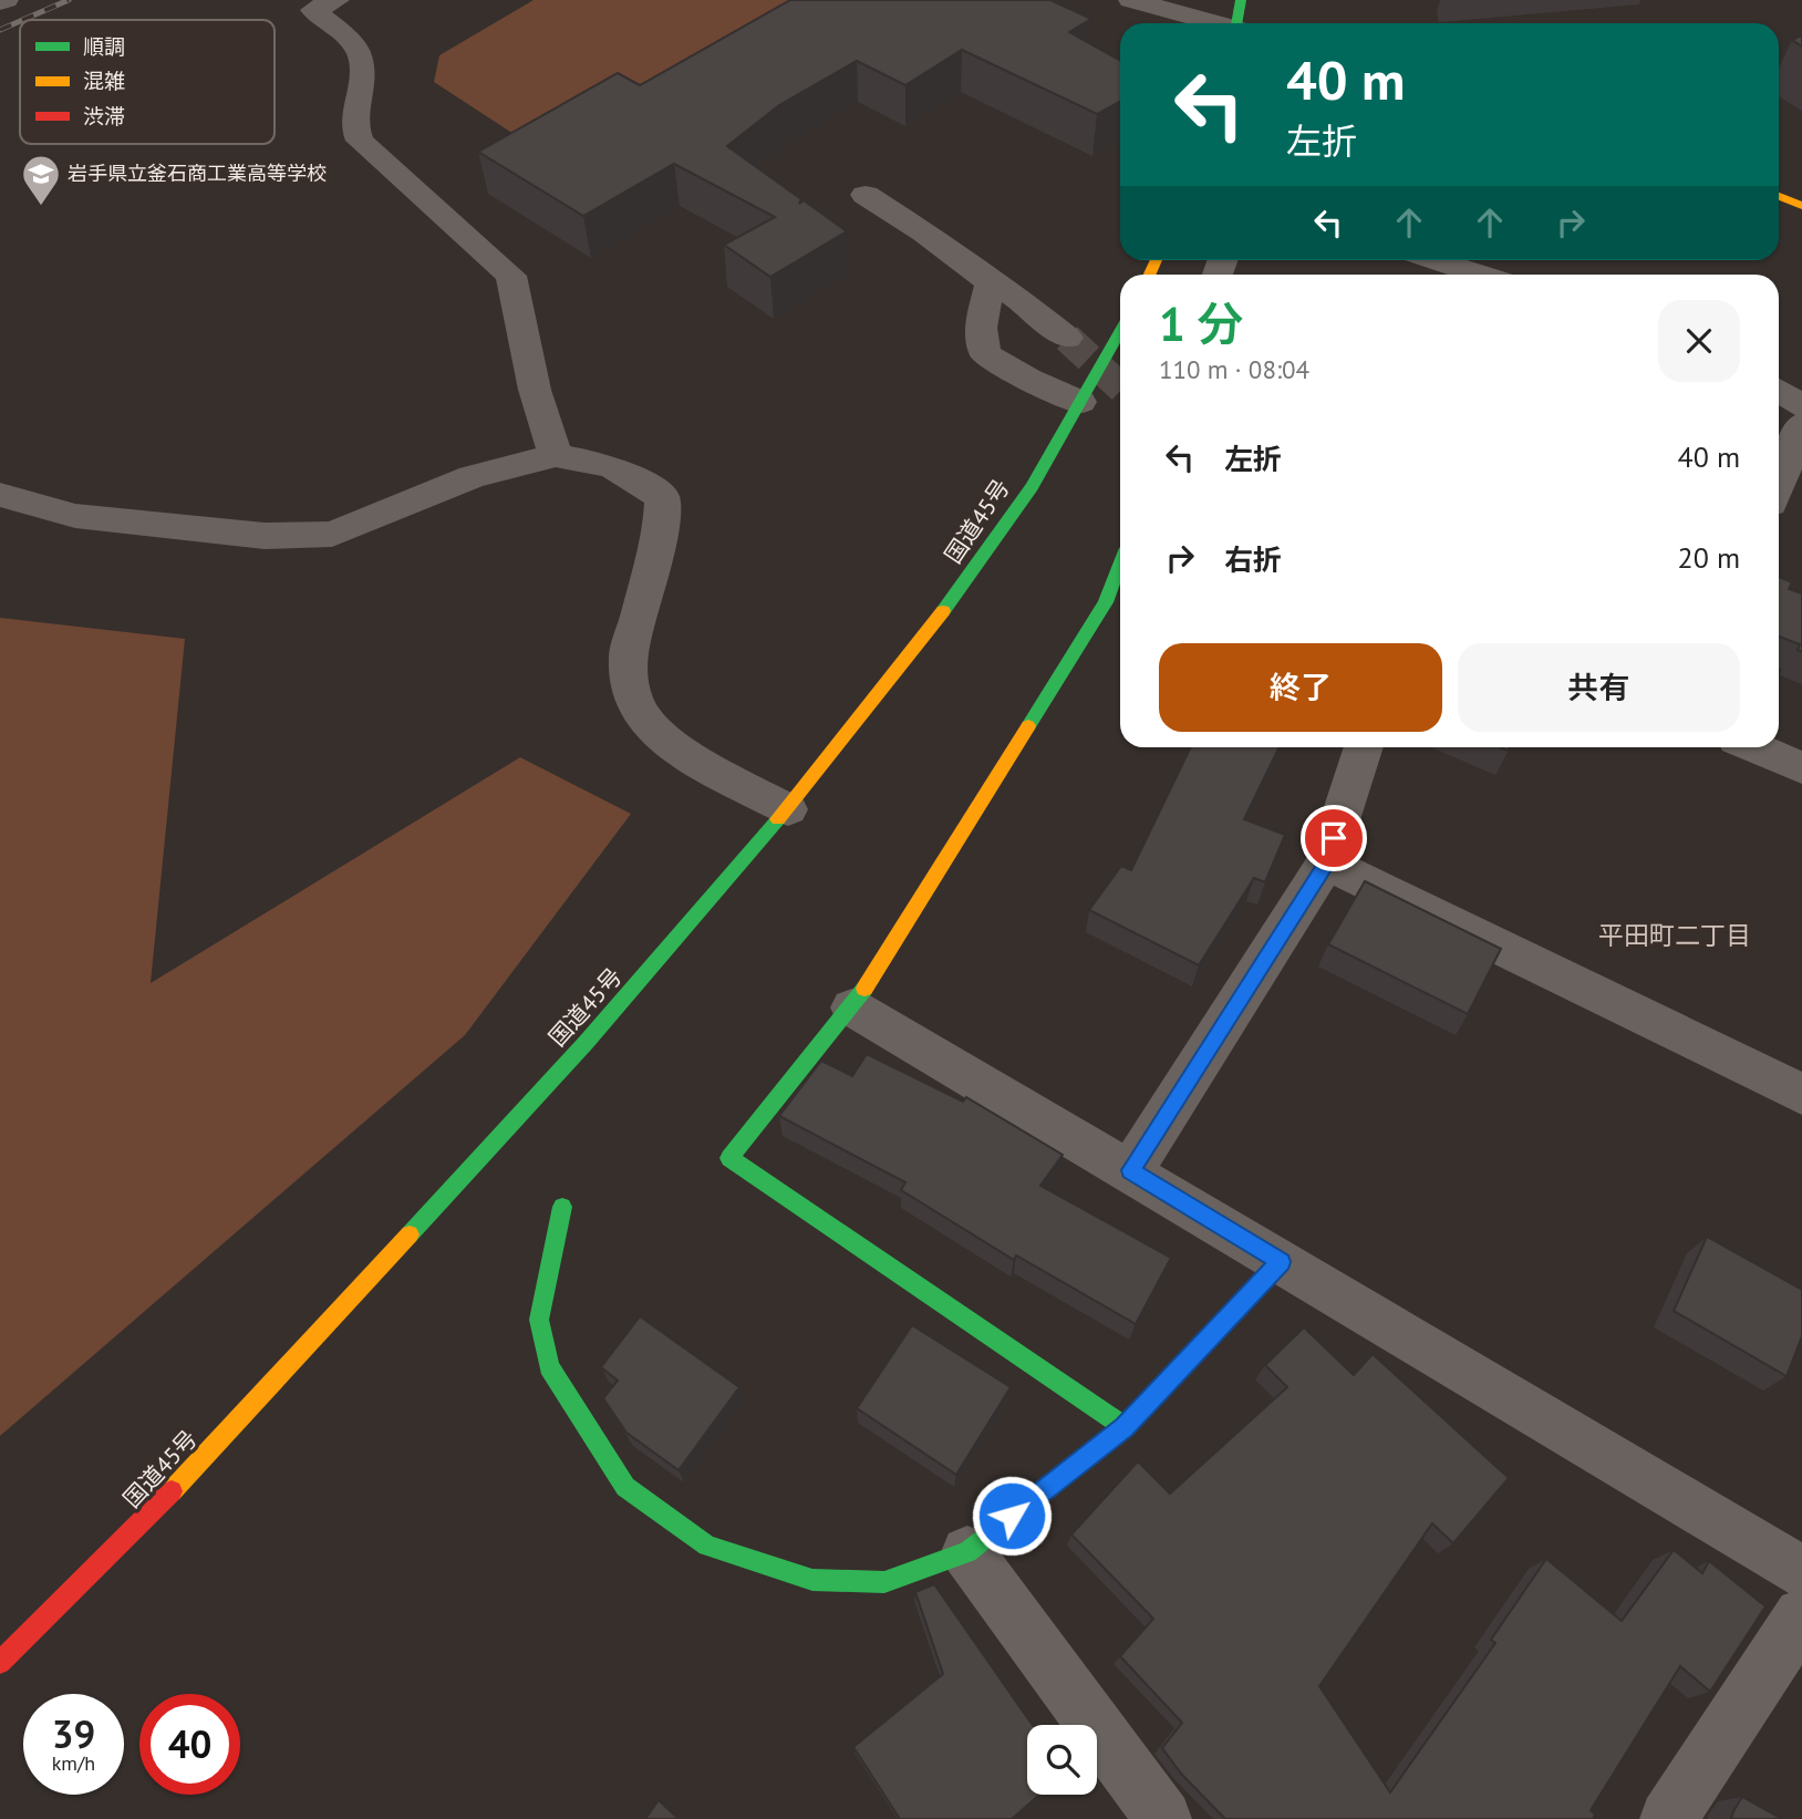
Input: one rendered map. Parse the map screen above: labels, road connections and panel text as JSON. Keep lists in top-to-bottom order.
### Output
{
  "streets": {
    "main road": ["国道45号"]
  },
  "districts": ["平田町二丁目"],
  "places": {
    "school or university": ["岩手県立釜石商工業高等学校"]
  },
  "legend": ["順調", "混雑", "渋滞"],
  "page": {
    "turn": ["40 m", "左折"],
    "heading": ["1 分", "110 m · 08:04"],
    "list": [
      {
        "name": "左折",
        "value": "40 m"
      },
      {
        "name": "右折",
        "value": "20 m"
      }
    ],
    "buttons": ["終了", "共有"],
    "speed": "39 km/h",
    "limit": "40"
  }
}
